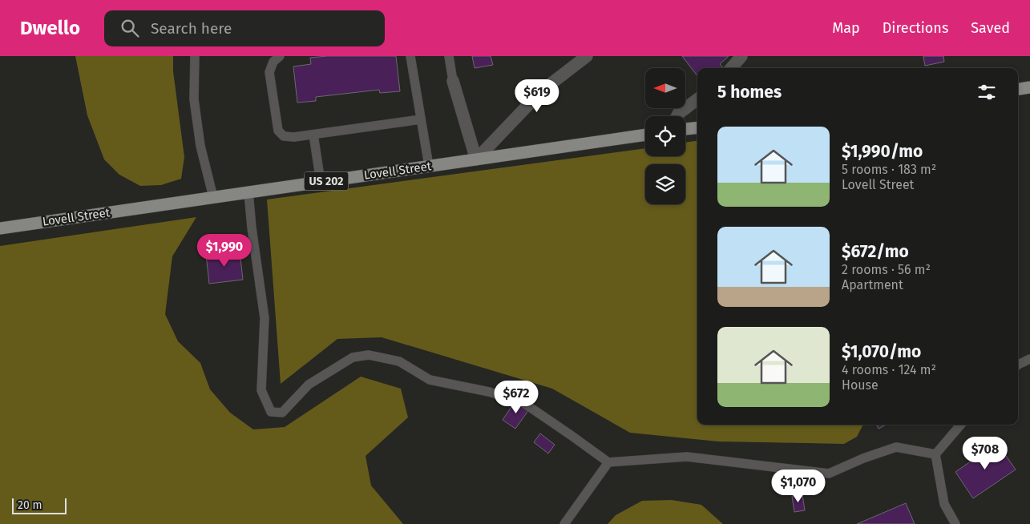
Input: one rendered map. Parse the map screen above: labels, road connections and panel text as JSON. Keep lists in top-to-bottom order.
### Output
{
  "streets": {
    "main road": ["Lovell Street", "US 202"]
  },
  "scale_bar": "20 m",
  "north": "left",
  "page": {
    "header": "Dwello",
    "search": "Search here",
    "nav": ["Map", "Directions", "Saved"],
    "heading": "5 homes",
    "price": [
      "$619",
      "$1,990",
      "$672",
      "$708",
      "$1,070"
    ],
    "list": [
      {
        "name": "$1,990/mo",
        "note": "5 rooms · 183 m² · Lovell Street"
      },
      {
        "name": "$672/mo",
        "note": "2 rooms · 56 m² · Apartment"
      },
      {
        "name": "$1,070/mo",
        "note": "4 rooms · 124 m² · House"
      }
    ],
    "scale": "20 m"
  }
}
